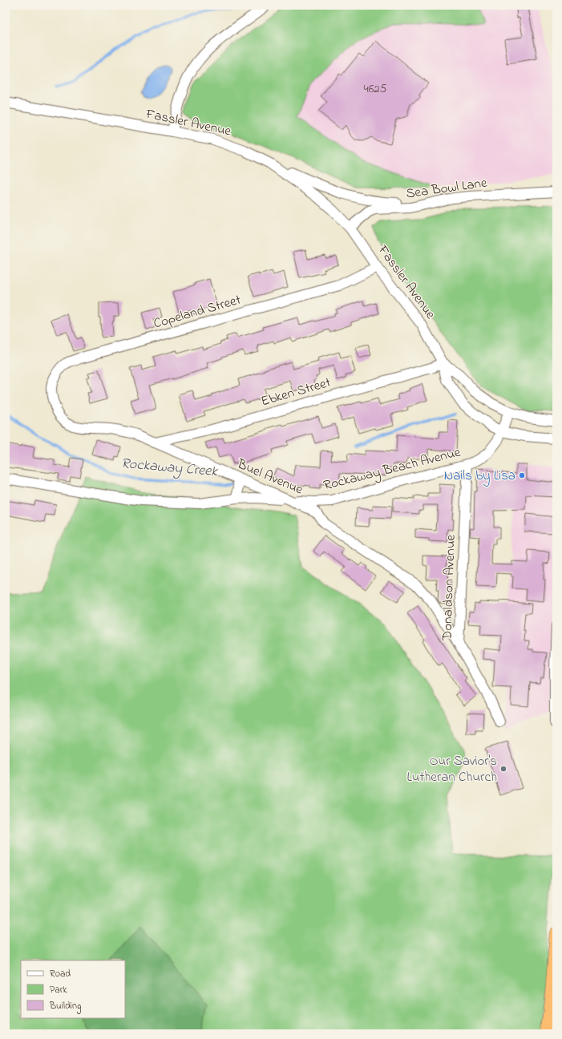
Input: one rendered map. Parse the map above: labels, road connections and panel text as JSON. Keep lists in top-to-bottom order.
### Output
{
  "streets": {
    "street": [
      "Fassler Avenue",
      "Sea Bowl Lane",
      "Copeland Street",
      "Ebken Street",
      "Rockaway Beach Avenue",
      "Buel Avenue",
      "Donaldson Avenue"
    ]
  },
  "crossings": [
    ["Fassler Avenue", "Sea Bowl Lane"],
    ["Fassler Avenue", "Copeland Street"],
    ["Fassler Avenue", "Ebken Street"],
    ["Fassler Avenue", "Rockaway Beach Avenue"],
    ["Copeland Street", "Buel Avenue"],
    ["Ebken Street", "Buel Avenue"],
    ["Rockaway Beach Avenue", "Buel Avenue"],
    ["Rockaway Beach Avenue", "Donaldson Avenue"],
    ["Buel Avenue", "Donaldson Avenue"]
  ],
  "water": ["Rockaway Creek"],
  "places": ["Nails by Lisa", "Our Savior's Lutheran Church"],
  "house_numbers": ["4625"],
  "legend": ["Road", "Park", "Building"]
}
